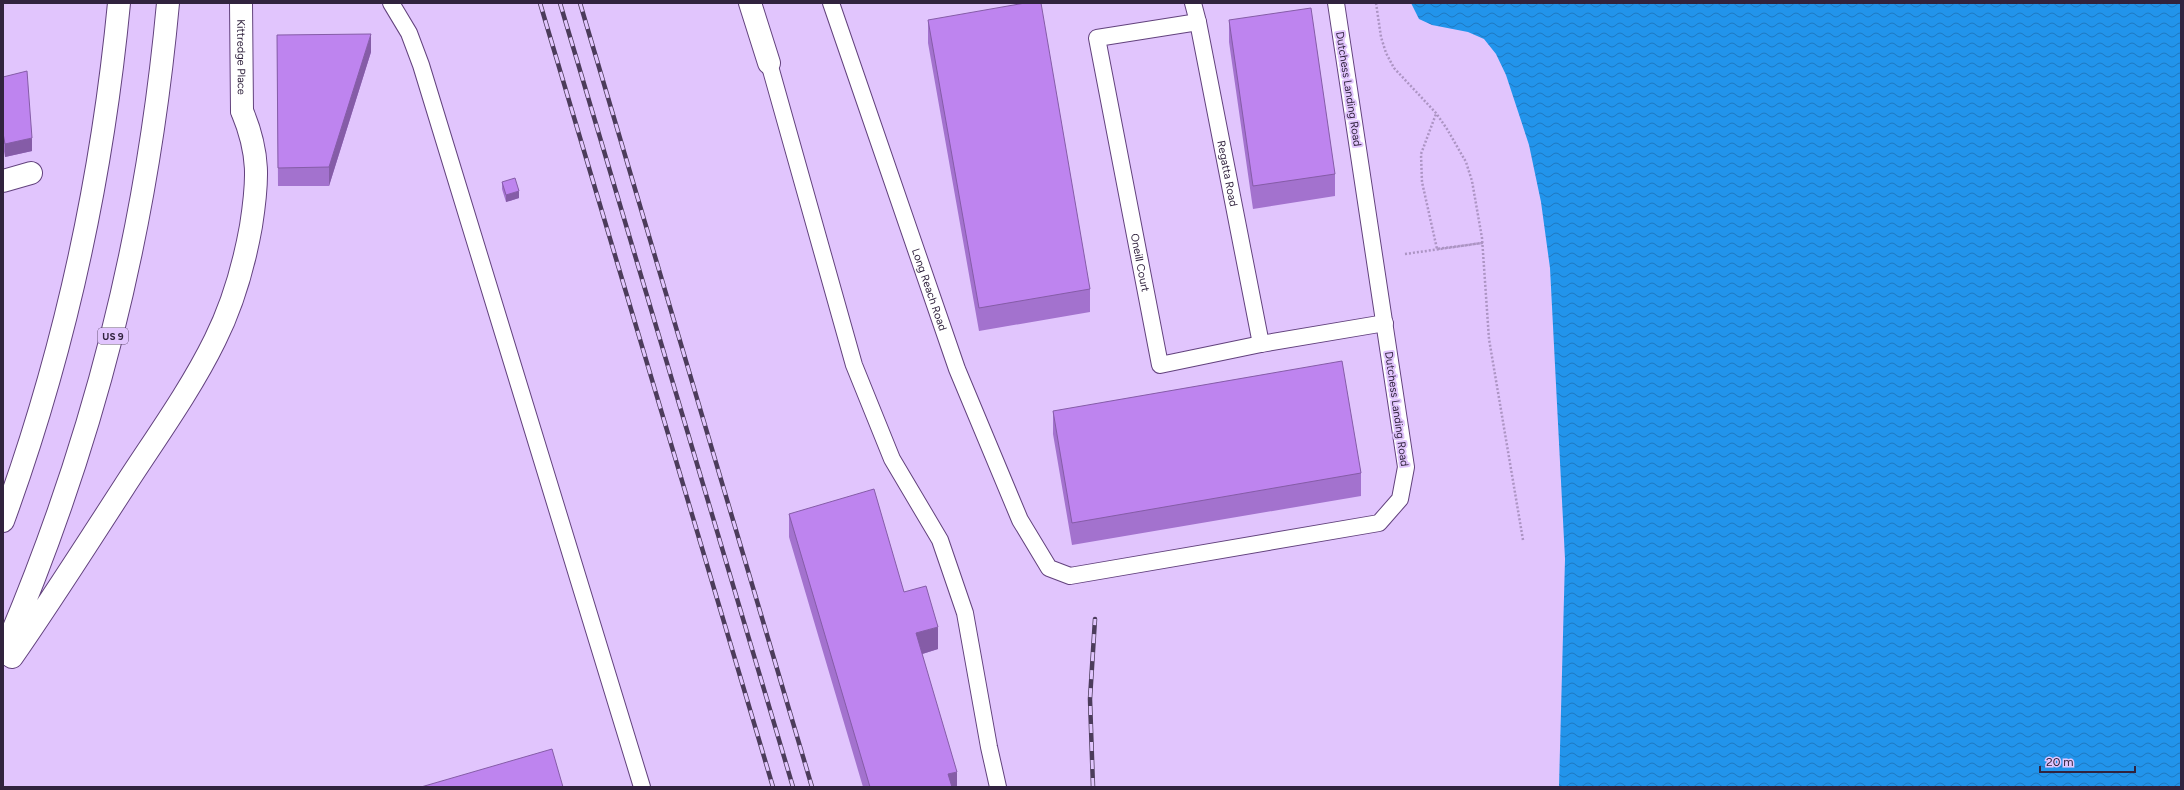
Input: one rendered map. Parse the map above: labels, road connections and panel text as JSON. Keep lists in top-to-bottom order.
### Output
{
  "streets": {
    "main road": ["Kittredge Place", "US 9"],
    "lane": [
      "Dutchess Landing Road",
      "Regatta Road",
      "Oneill Court",
      "Long Reach Road"
    ]
  },
  "crossings": [
    ["Dutchess Landing Road", "Oneill Court"],
    ["Dutchess Landing Road", "Long Reach Road"],
    ["Regatta Road", "Oneill Court"]
  ],
  "scale_bar": "20 m"
}
